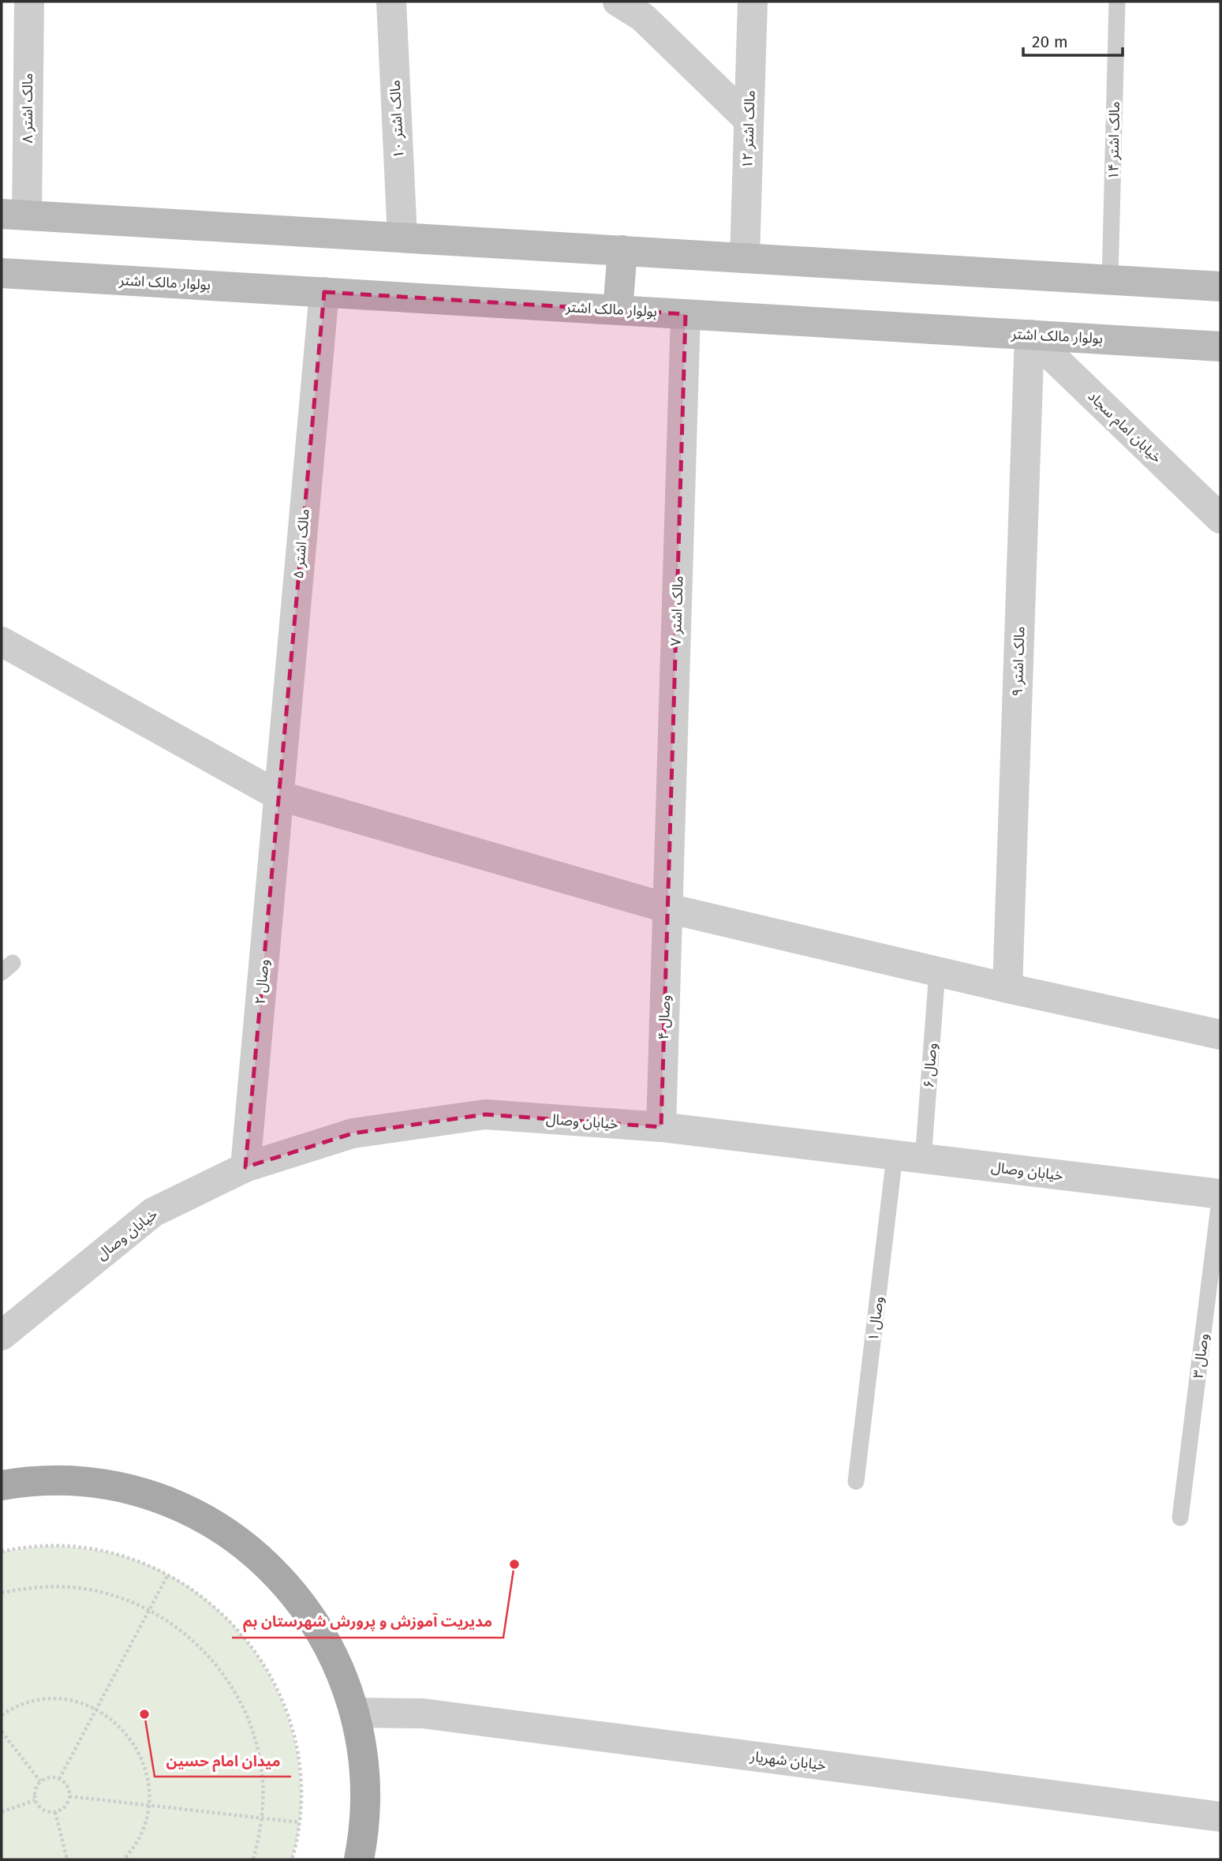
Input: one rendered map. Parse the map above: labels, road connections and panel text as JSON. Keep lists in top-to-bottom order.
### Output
{
  "streets": {
    "main road": ["بولوار مالک اشتر"],
    "street": [
      "مالک اشتر ۸",
      "مالک اشتر ۱۰",
      "مالک اشتر ۱۲",
      "خیابان امام سجاد",
      "مالک اشتر ۵",
      "مالک اشتر ۷",
      "مالک اشتر ۹",
      "وصال ۲",
      "وصال ۴",
      "خیابان وصال",
      "خیابان شهریار"
    ],
    "lane": [
      "مالک اشتر ۱۴",
      "وصال ۶",
      "وصال ۱",
      "وصال ۳"
    ]
  },
  "crossings": [
    ["بولوار مالک اشتر", "خیابان امام سجاد"],
    ["بولوار مالک اشتر", "مالک اشتر ۵"],
    ["بولوار مالک اشتر", "مالک اشتر ۷"],
    ["بولوار مالک اشتر", "مالک اشتر ۹"],
    ["خیابان امام سجاد", "مالک اشتر ۹"],
    ["مالک اشتر ۵", "وصال ۲"],
    ["مالک اشتر ۷", "وصال ۴"],
    ["وصال ۲", "خیابان وصال"],
    ["وصال ۴", "خیابان وصال"],
    ["وصال ۶", "خیابان وصال"],
    ["وصال ۶", "وصال ۱"],
    ["خیابان وصال", "وصال ۱"],
    ["خیابان وصال", "وصال ۳"]
  ],
  "places": ["مدیریت آموزش و پرورش شهرستان بم", "میدان امام حسین"],
  "scale_bar": "20 m"
}
